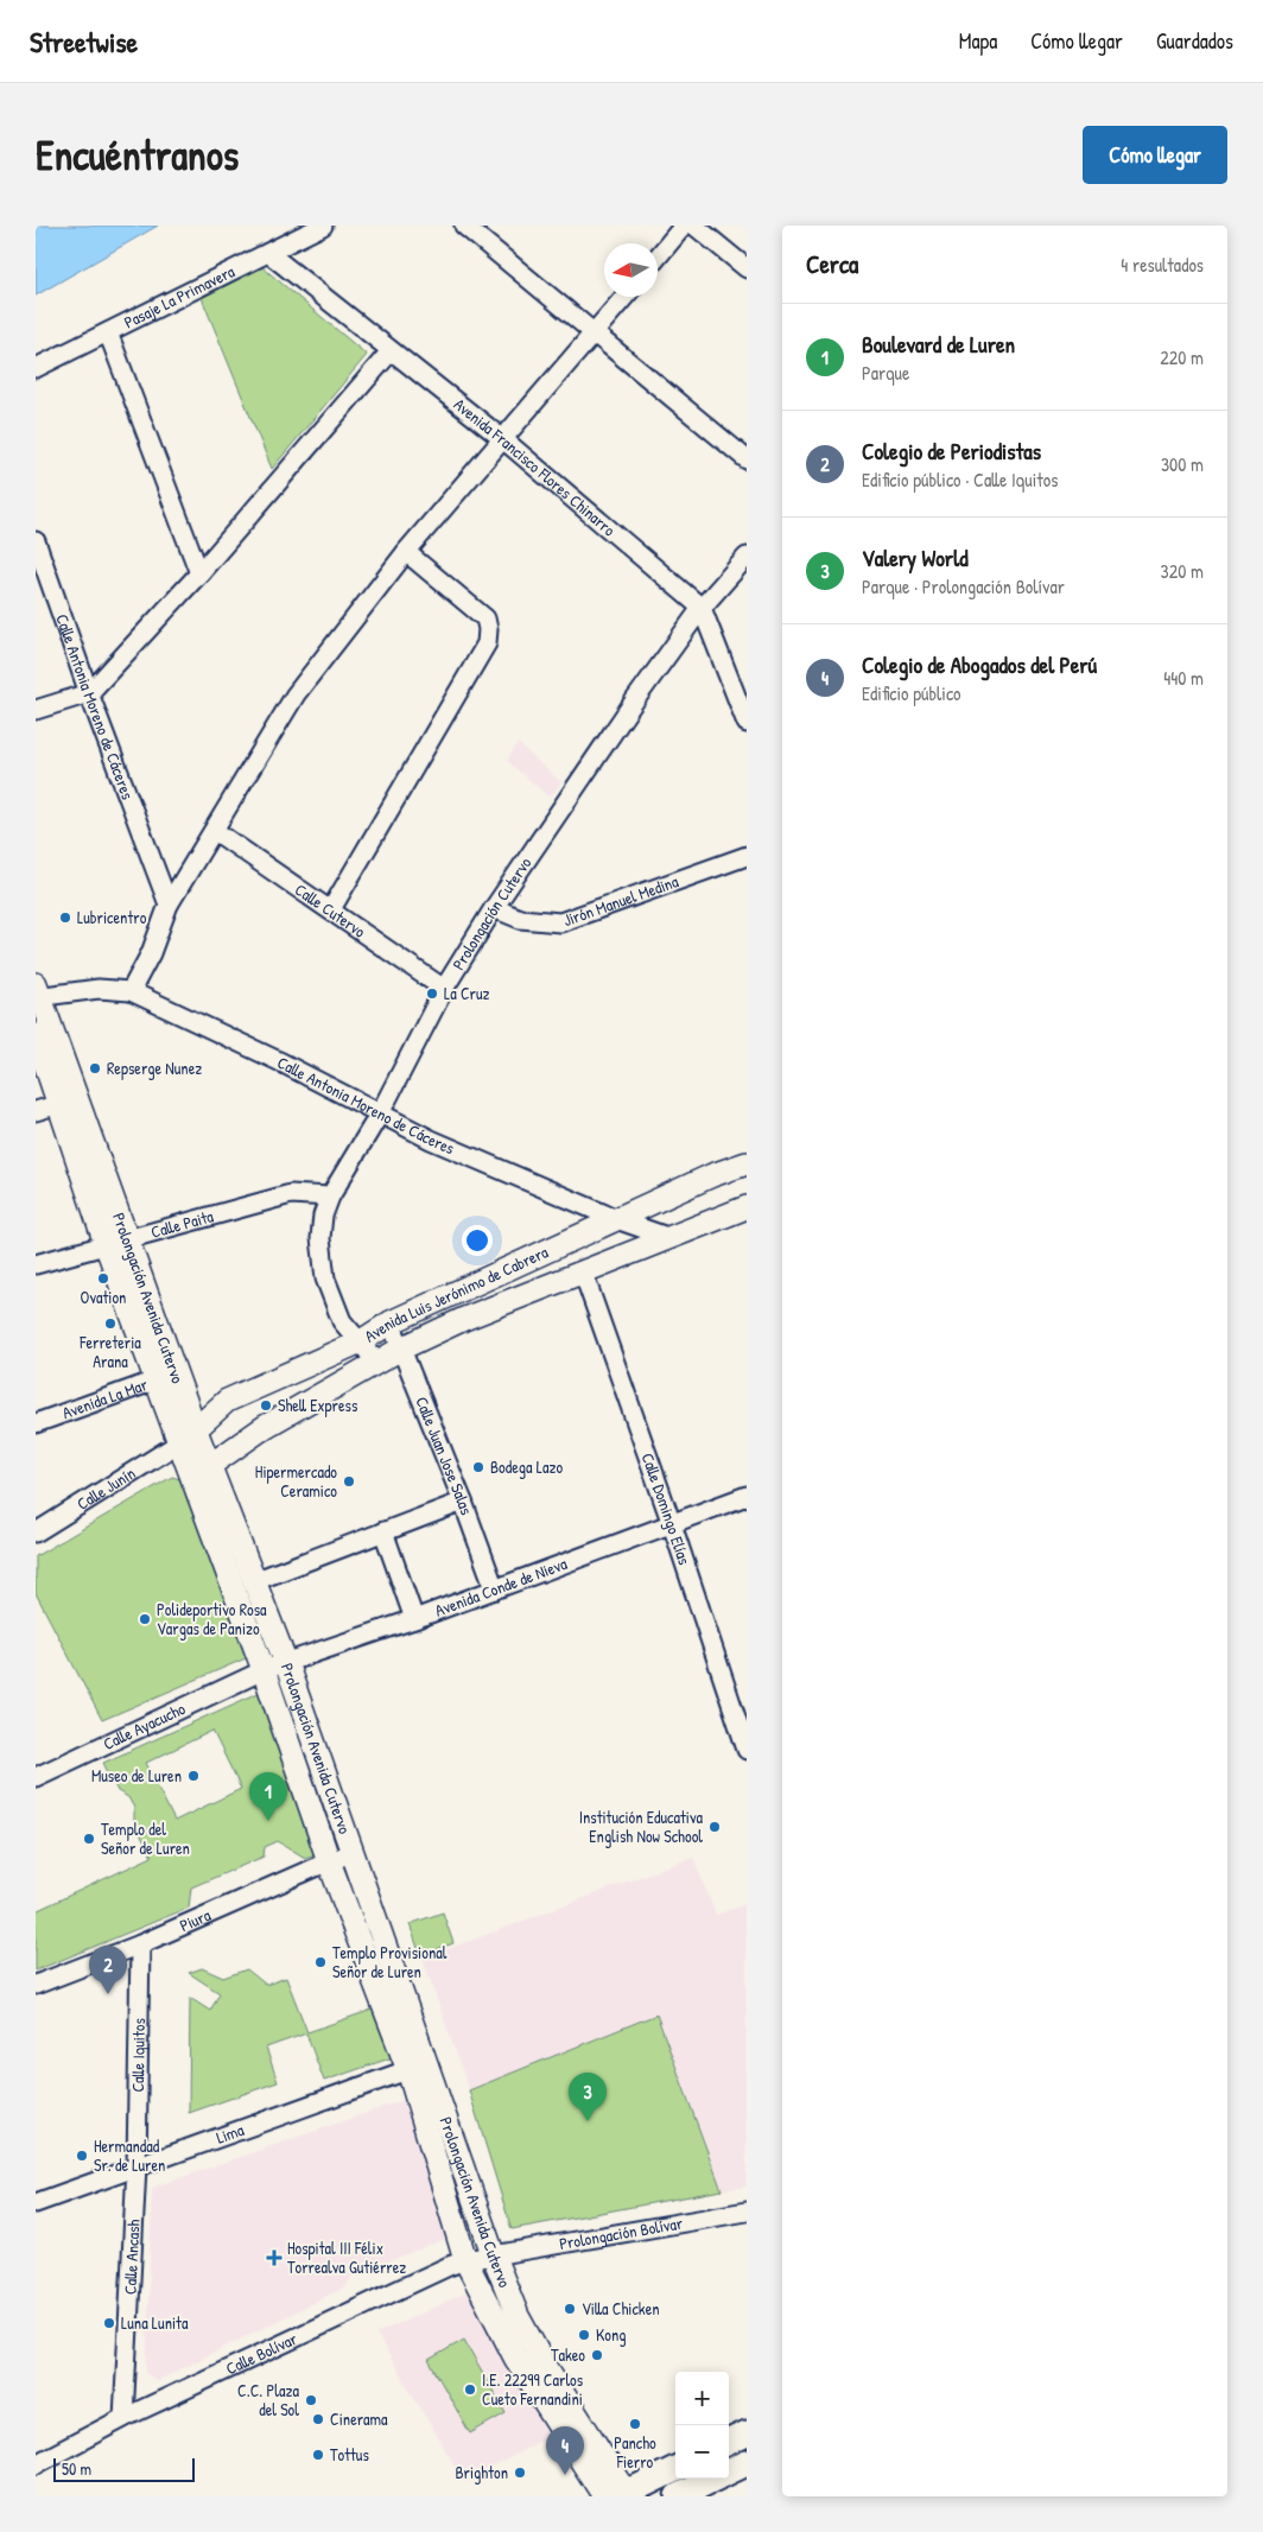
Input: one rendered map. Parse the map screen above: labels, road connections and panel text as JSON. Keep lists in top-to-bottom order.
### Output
{
  "streets": {
    "street": [
      "Pasaje La Primavera",
      "Avenida Francisco Flores Chinarro",
      "Calle Antonia Moreno de Cáceres",
      "Jirón Manuel Medina",
      "Calle Cutervo",
      "Prolongación Cutervo",
      "Calle Paita",
      "Avenida Luis Jerónimo de Cabrera",
      "Prolongación Avenida Cutervo",
      "Avenida La Mar",
      "Calle Juan Jose Salas",
      "Calle Junín",
      "Calle Domingo Elías",
      "Avenida Conde de Nieva",
      "Calle Ayacucho",
      "Piura",
      "Calle Iquitos",
      "Lima",
      "Prolongación Bolívar",
      "Calle Ancash",
      "Calle Bolívar"
    ]
  },
  "crossings": [
    ["Pasaje La Primavera", "Avenida Francisco Flores Chinarro"],
    ["Avenida Francisco Flores Chinarro", "Prolongación Cutervo"],
    ["Calle Antonia Moreno de Cáceres", "Prolongación Cutervo"],
    ["Calle Antonia Moreno de Cáceres", "Avenida Luis Jerónimo de Cabrera"],
    ["Calle Antonia Moreno de Cáceres", "Prolongación Avenida Cutervo"],
    ["Jirón Manuel Medina", "Prolongación Cutervo"],
    ["Calle Cutervo", "Prolongación Cutervo"],
    ["Prolongación Cutervo", "Calle Paita"],
    ["Prolongación Cutervo", "Avenida Luis Jerónimo de Cabrera"],
    ["Calle Paita", "Prolongación Avenida Cutervo"],
    ["Avenida Luis Jerónimo de Cabrera", "Prolongación Avenida Cutervo"],
    ["Avenida Luis Jerónimo de Cabrera", "Calle Juan Jose Salas"],
    ["Avenida Luis Jerónimo de Cabrera", "Calle Junín"],
    ["Avenida Luis Jerónimo de Cabrera", "Calle Domingo Elías"],
    ["Prolongación Avenida Cutervo", "Avenida La Mar"],
    ["Prolongación Avenida Cutervo", "Calle Junín"],
    ["Prolongación Avenida Cutervo", "Avenida Conde de Nieva"],
    ["Prolongación Avenida Cutervo", "Calle Ayacucho"],
    ["Prolongación Avenida Cutervo", "Piura"],
    ["Prolongación Avenida Cutervo", "Lima"],
    ["Prolongación Avenida Cutervo", "Prolongación Bolívar"],
    ["Prolongación Avenida Cutervo", "Calle Bolívar"],
    ["Calle Juan Jose Salas", "Avenida Conde de Nieva"],
    ["Calle Domingo Elías", "Avenida Conde de Nieva"],
    ["Avenida Conde de Nieva", "Calle Ayacucho"],
    ["Piura", "Calle Iquitos"],
    ["Calle Iquitos", "Lima"],
    ["Calle Iquitos", "Calle Ancash"],
    ["Lima", "Calle Ancash"],
    ["Prolongación Bolívar", "Calle Bolívar"],
    ["Calle Ancash", "Calle Bolívar"]
  ],
  "places": {
    "other": [
      "Lubricentro",
      "La Cruz",
      "Repserge Nunez",
      "Ovation",
      "Ferreteria Arana",
      "Shell Express",
      "Bodega Lazo",
      "Hipermercado Ceramico",
      "Polideportivo Rosa Vargas de Panizo",
      "Museo de Luren",
      "Institución Educativa English Now School",
      "Templo del Señor de Luren",
      "Templo Provisional Señor de Luren",
      "Hermandad Sr. de Luren",
      "Villa Chicken",
      "Luna Lunita",
      "Kong",
      "Takeo",
      "I.E. 22299 Carlos Cueto Fernandini",
      "C.C. Plaza del Sol",
      "Cinerama",
      "Pancho Fierro",
      "Tottus",
      "Brighton"
    ],
    "health": ["Hospital III Félix Torrealva Gutiérrez"]
  },
  "scale_bar": "50 m",
  "north": "left",
  "page": {
    "header": "Streetwise",
    "nav": ["Mapa", "Cómo llegar", "Guardados"],
    "buttons": "Cómo llegar",
    "title": "Encuéntranos",
    "heading": ["Cerca", "4 resultados"],
    "list": [
      {
        "mark": "1",
        "name": "Boulevard de Luren",
        "note": "Parque",
        "value": "220 m"
      },
      {
        "mark": "2",
        "name": "Colegio de Periodistas",
        "note": "Edificio público · Calle Iquitos",
        "value": "300 m"
      },
      {
        "mark": "3",
        "name": "Valery World",
        "note": "Parque · Prolongación Bolívar",
        "value": "320 m"
      },
      {
        "mark": "4",
        "name": "Colegio de Abogados del Perú",
        "note": "Edificio público",
        "value": "440 m"
      }
    ],
    "pins": [
      "1",
      "2",
      "3",
      "4"
    ],
    "map_buttons": ["+", "−"],
    "scale": "50 m"
  }
}
